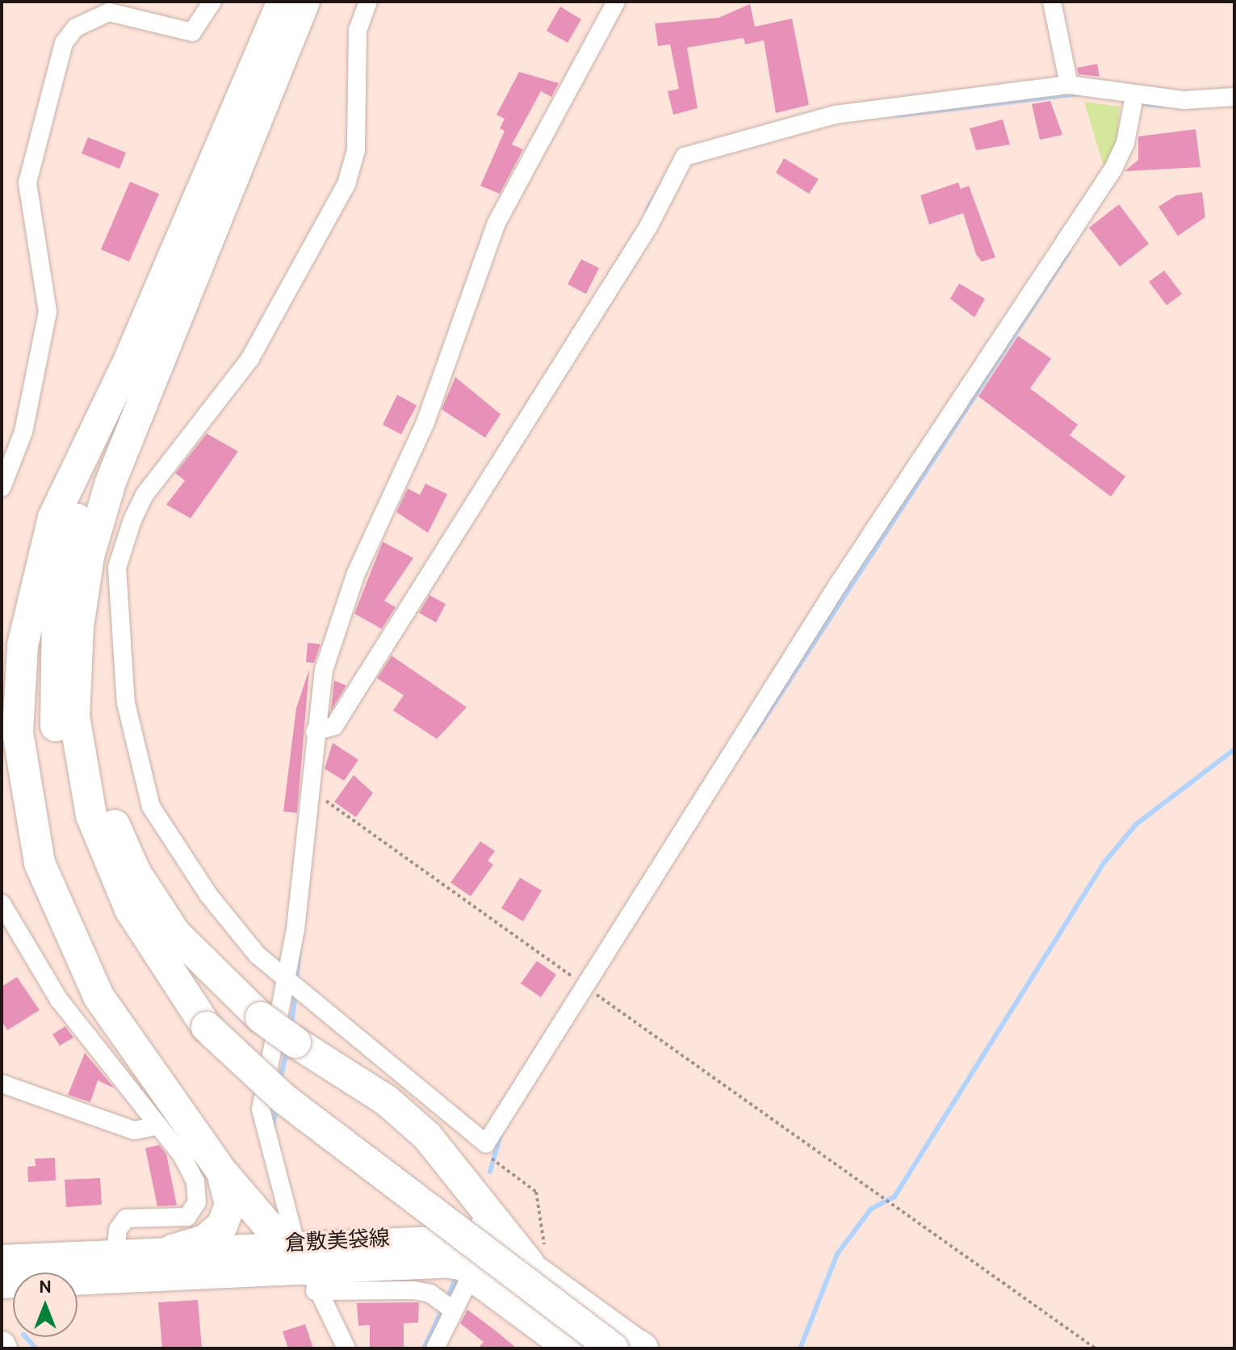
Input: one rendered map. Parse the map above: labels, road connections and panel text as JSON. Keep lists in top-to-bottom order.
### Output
{
  "streets": {
    "main road": ["倉敷美袋線"]
  },
  "north": "top"
}
